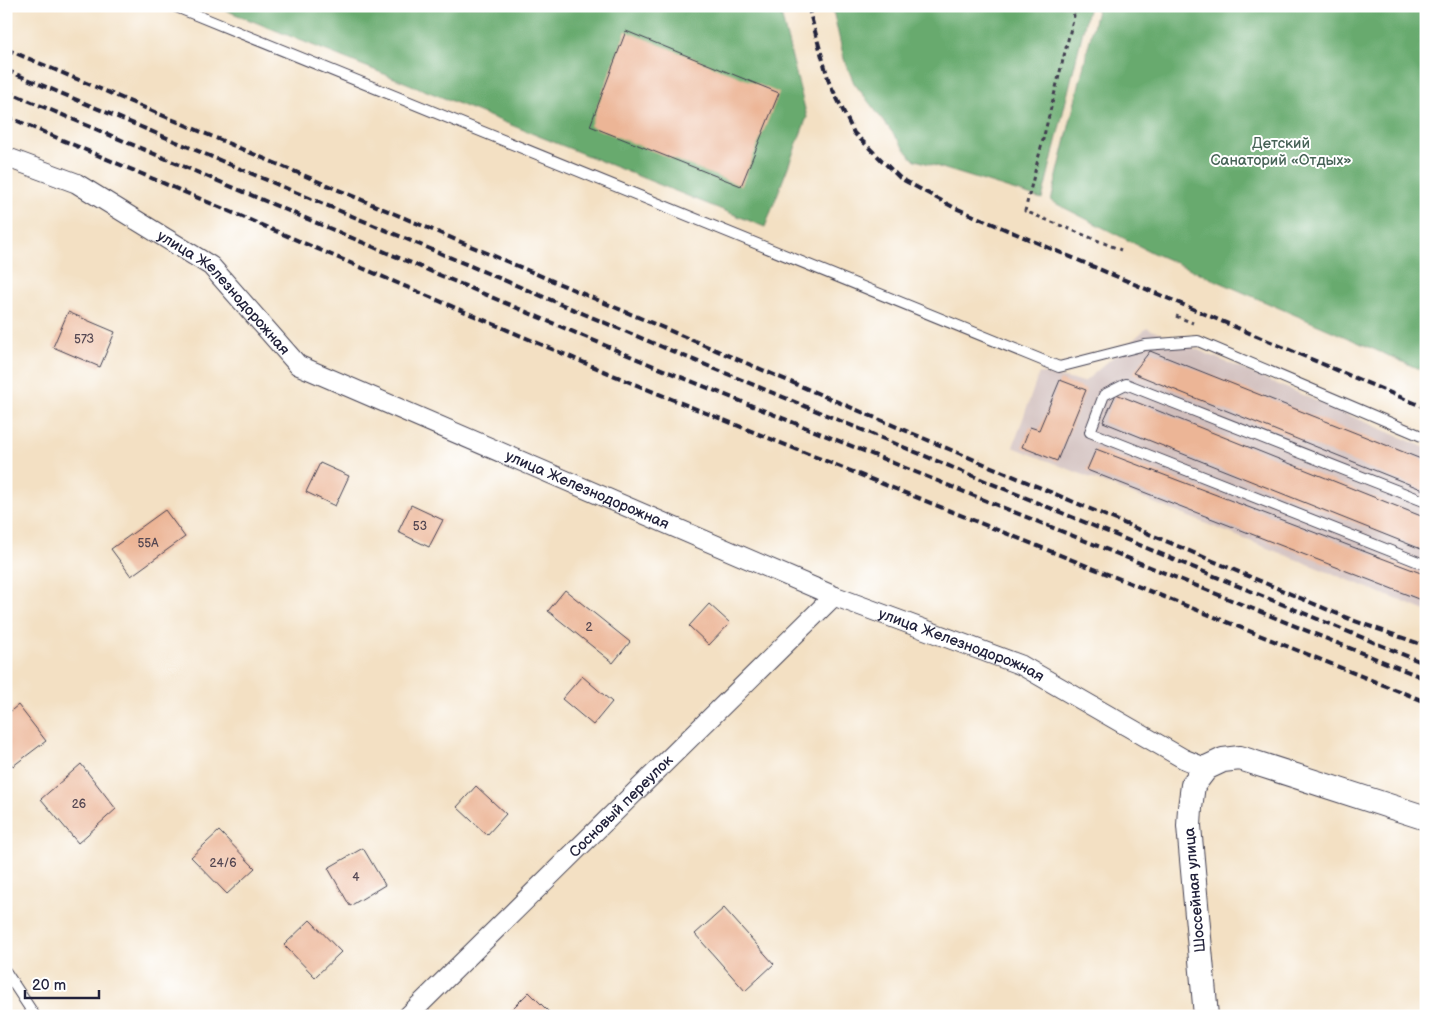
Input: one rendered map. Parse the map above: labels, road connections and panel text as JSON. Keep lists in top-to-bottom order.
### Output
{
  "streets": {
    "street": ["улица Железнодорожная", "Сосновый переулок", "Шоссейная улица"]
  },
  "crossings": [
    ["улица Железнодорожная", "Сосновый переулок"],
    ["улица Железнодорожная", "Шоссейная улица"]
  ],
  "parks": ["Детский Санаторий «Отдых»"],
  "house_numbers": [
    "57З",
    "53",
    "55А",
    "2",
    "26",
    "24/6",
    "4"
  ],
  "scale_bar": "20 m"
}
